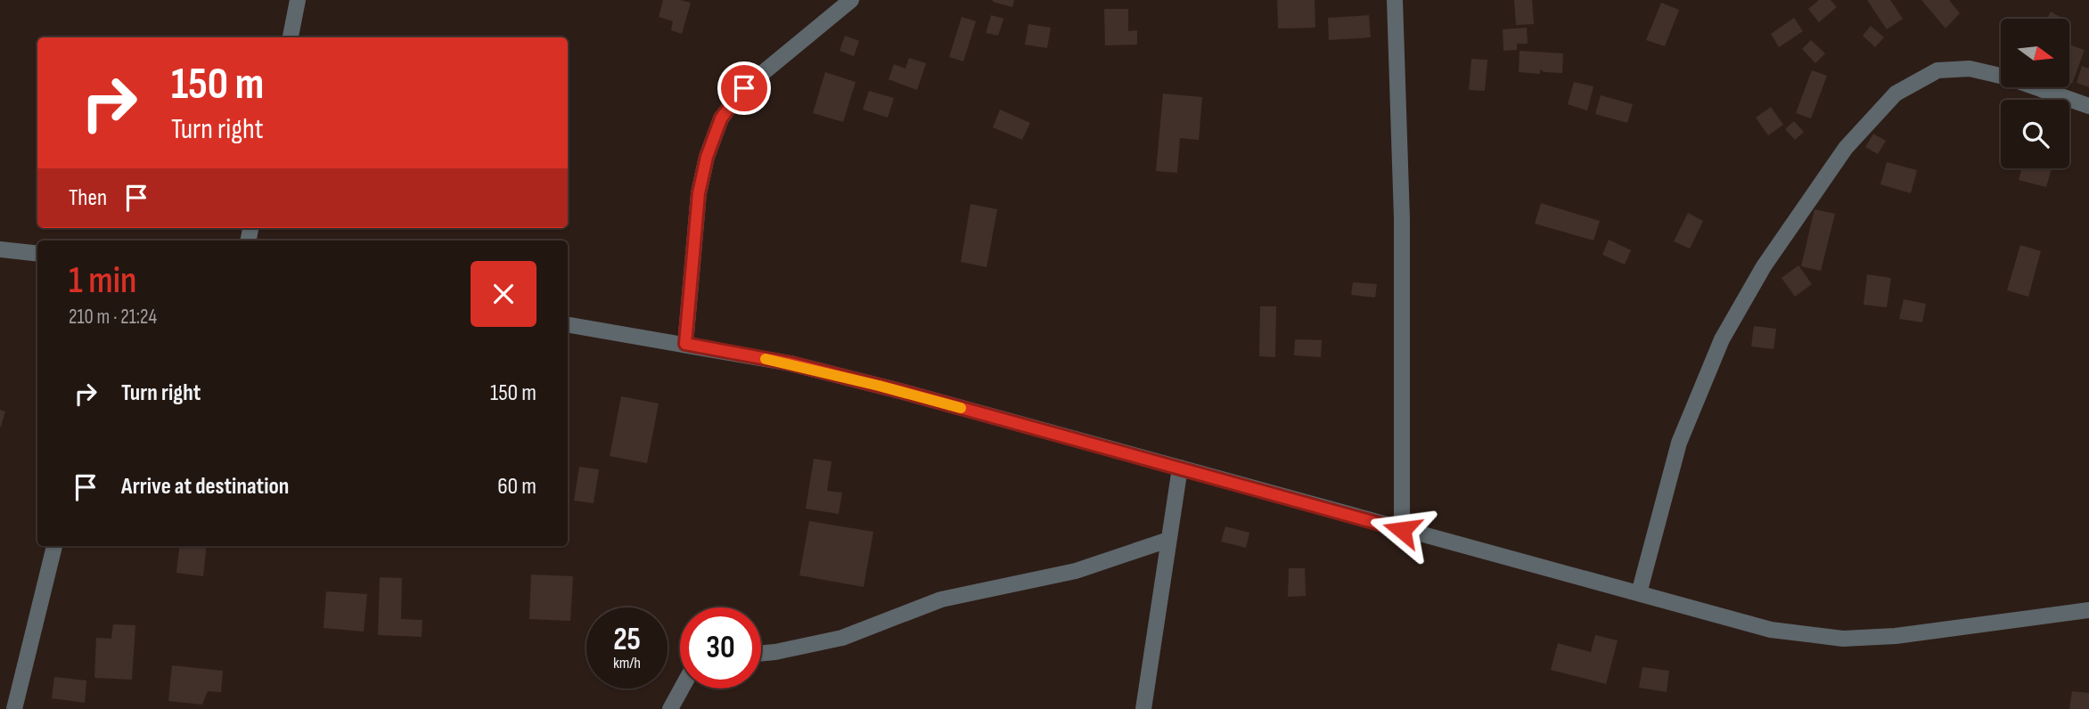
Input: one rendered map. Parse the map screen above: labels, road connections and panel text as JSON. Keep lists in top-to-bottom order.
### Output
{
  "north": "right",
  "page": {
    "turn": ["150 m", "Turn right"],
    "then": "Then",
    "heading": ["1 min", "210 m · 21:24"],
    "list": [
      {
        "name": "Turn right",
        "value": "150 m"
      },
      {
        "name": "Arrive at destination",
        "value": "60 m"
      }
    ],
    "speed": "25 km/h",
    "limit": "30"
  }
}
